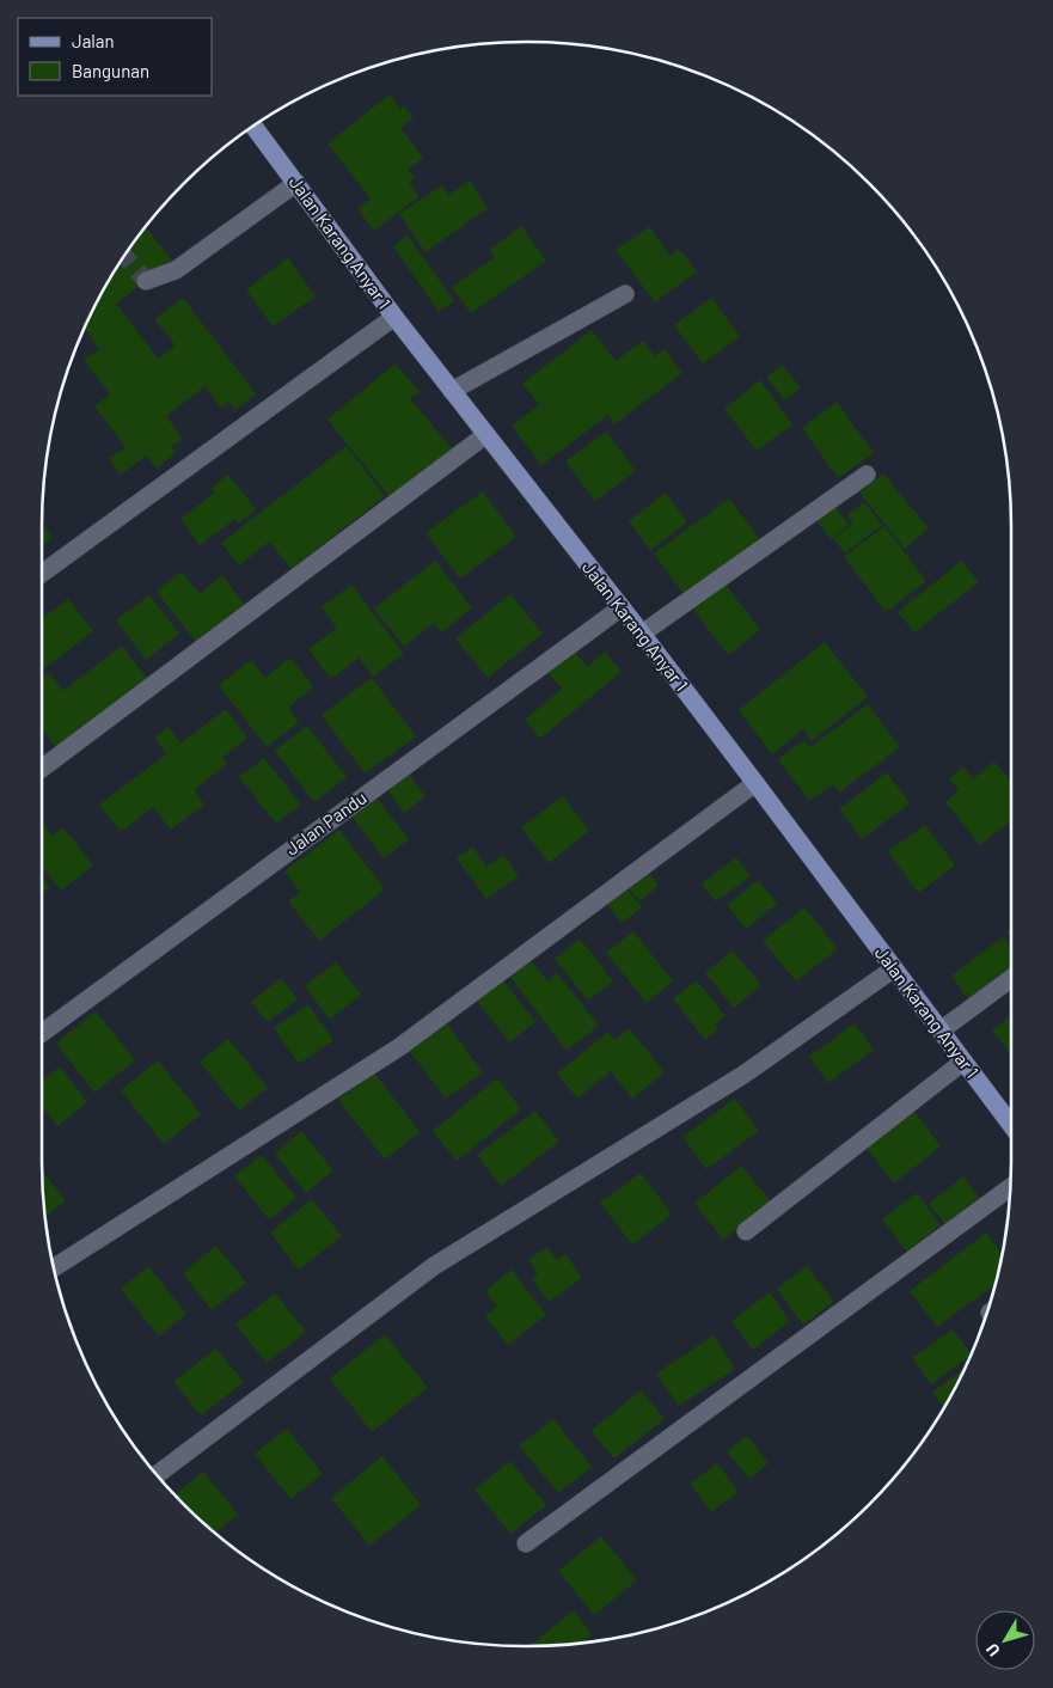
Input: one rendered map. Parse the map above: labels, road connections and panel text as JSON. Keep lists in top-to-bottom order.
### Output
{
  "streets": {
    "main road": ["Jalan Karang Anyar 1"],
    "street": ["Jalan Pandu"]
  },
  "crossings": [
    ["Jalan Karang Anyar 1", "Jalan Pandu"]
  ],
  "legend": ["Jalan", "Bangunan"],
  "north": "bottom left"
}
